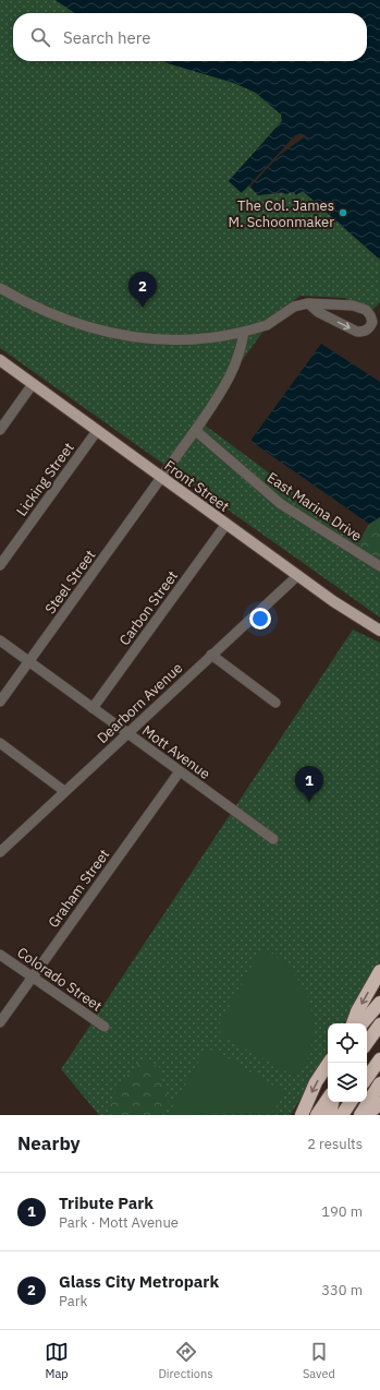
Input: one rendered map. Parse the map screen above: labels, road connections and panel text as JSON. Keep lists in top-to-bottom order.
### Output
{
  "streets": {
    "main road": ["Front Street"],
    "street": [
      "Licking Street",
      "East Marina Drive",
      "Steel Street",
      "Carbon Street",
      "Dearborn Avenue",
      "Mott Avenue",
      "Graham Street",
      "Colorado Street"
    ]
  },
  "crossings": [
    ["Licking Street", "Front Street"],
    ["Front Street", "Steel Street"],
    ["Front Street", "Carbon Street"],
    ["Front Street", "Dearborn Avenue"],
    ["East Marina Drive", "Steel Street"],
    ["Steel Street", "Mott Avenue"],
    ["Carbon Street", "Mott Avenue"],
    ["Dearborn Avenue", "Mott Avenue"],
    ["Mott Avenue", "Graham Street"],
    ["Graham Street", "Colorado Street"]
  ],
  "places": ["The Col. James M. Schoonmaker"],
  "page": {
    "search": "Search here",
    "pins": ["2", "1"],
    "heading": ["Nearby", "2 results"],
    "list": [
      {
        "mark": "1",
        "name": "Tribute Park",
        "note": "Park · Mott Avenue",
        "value": "190 m"
      },
      {
        "mark": "2",
        "name": "Glass City Metropark",
        "note": "Park",
        "value": "330 m"
      }
    ],
    "nav": ["Map", "Directions", "Saved"]
  }
}
